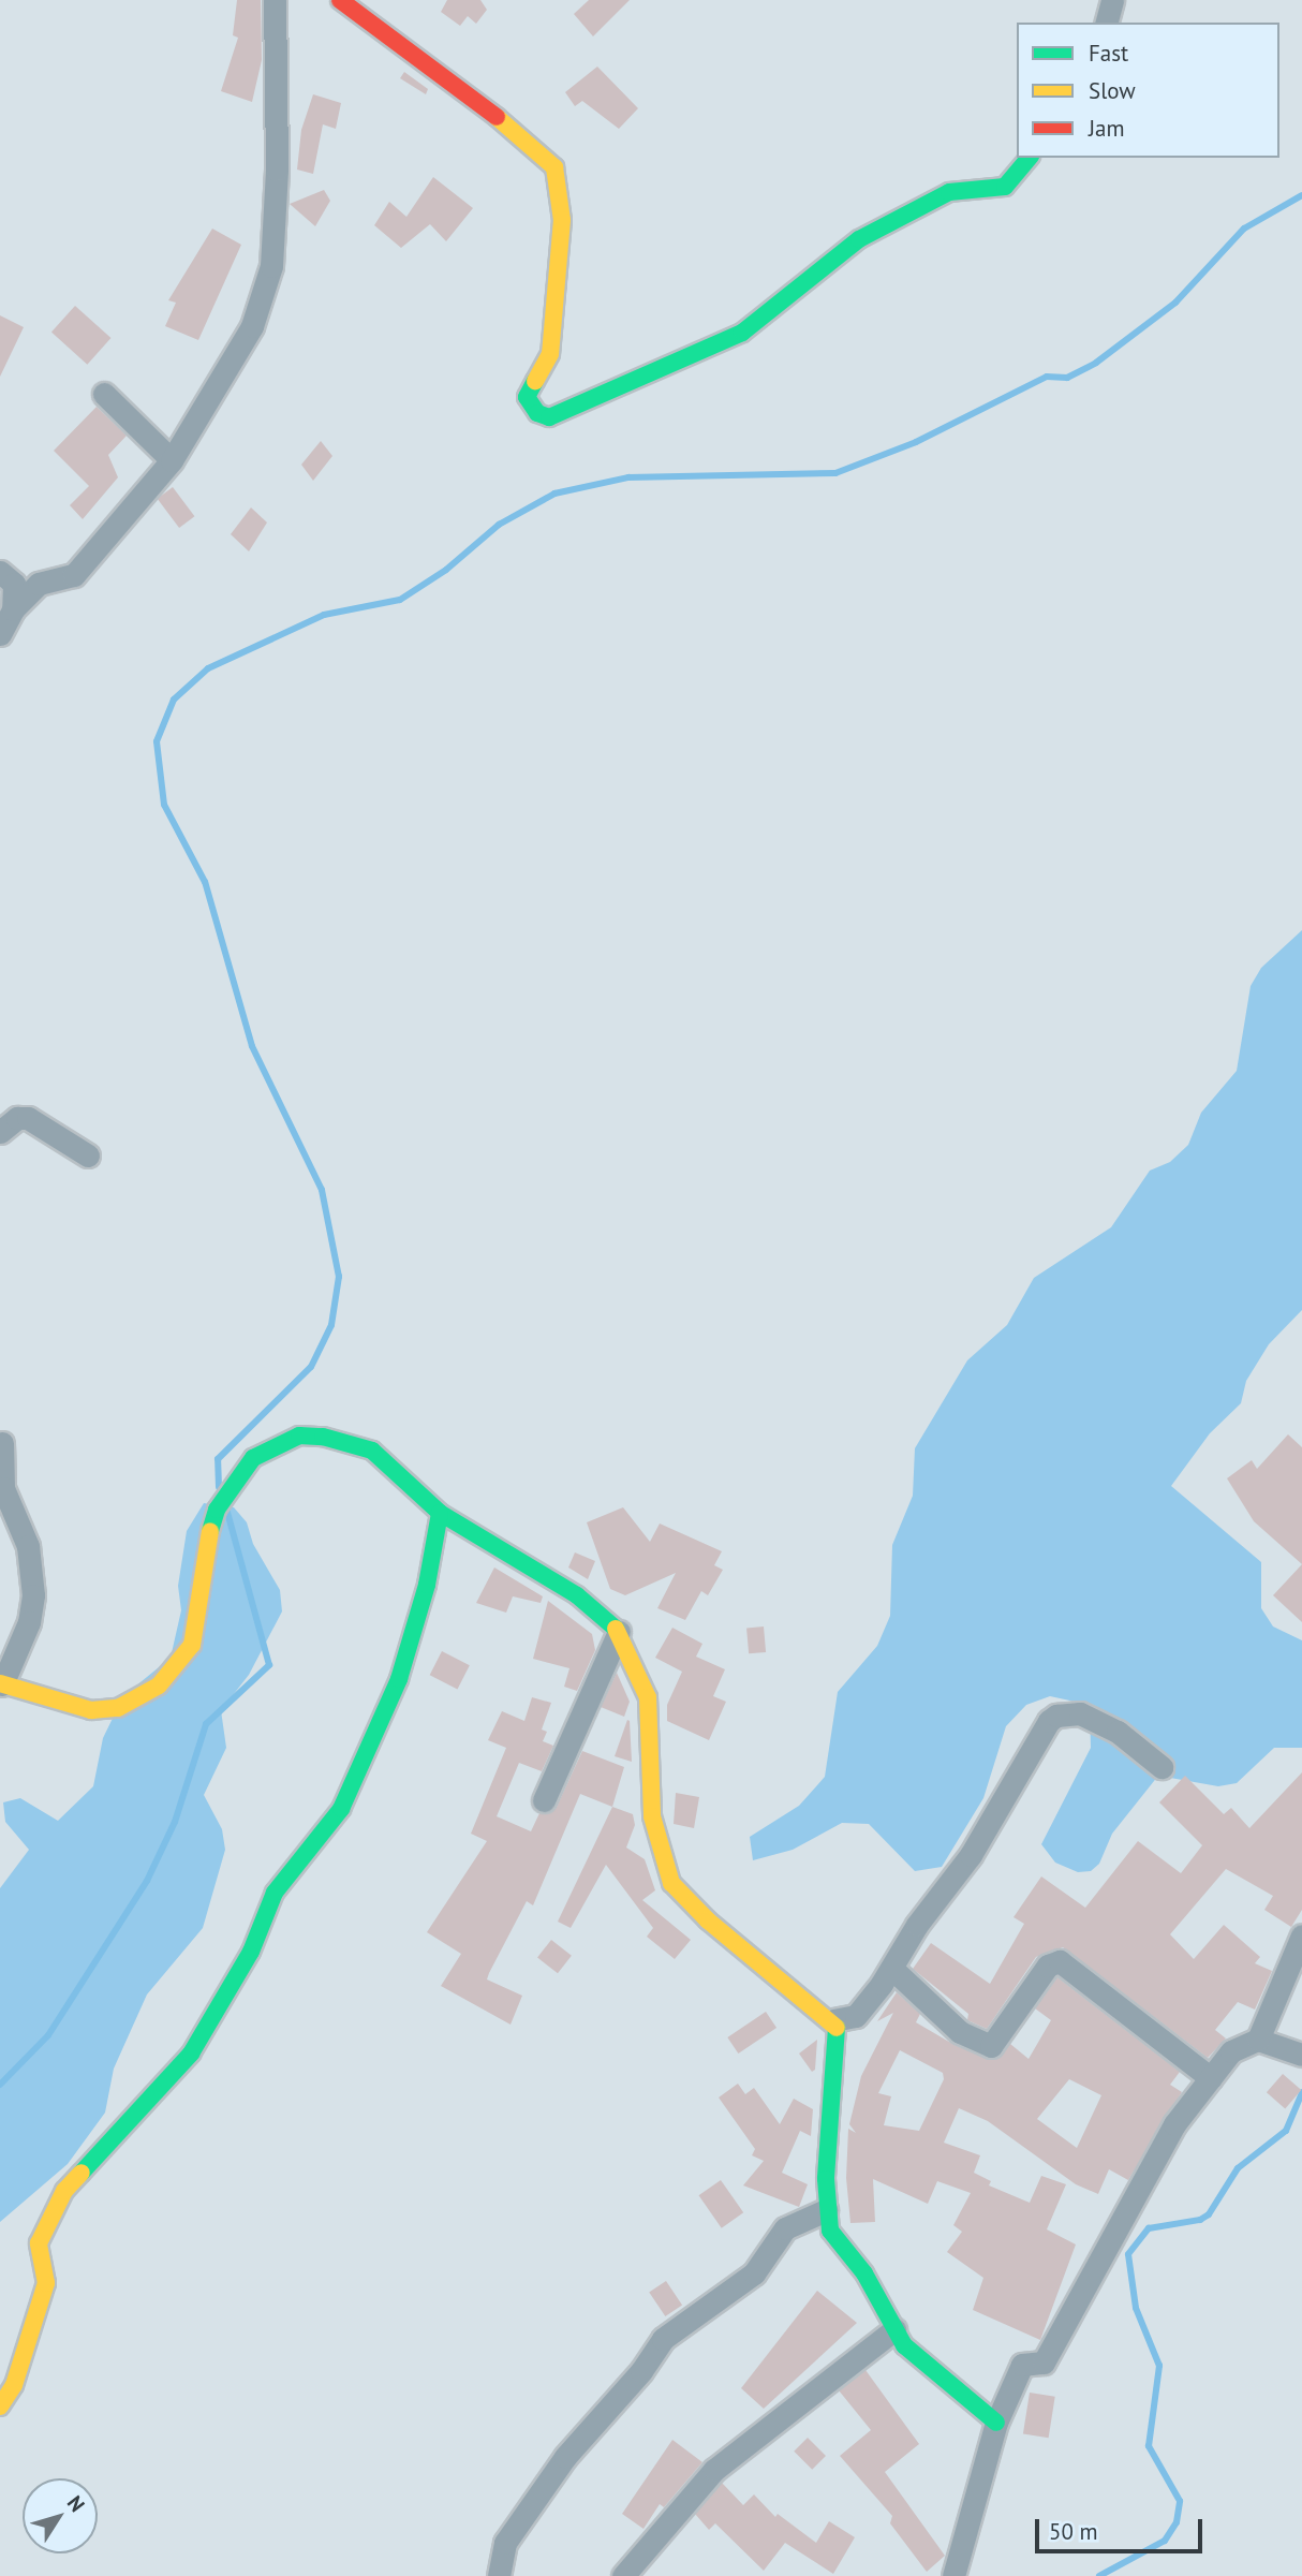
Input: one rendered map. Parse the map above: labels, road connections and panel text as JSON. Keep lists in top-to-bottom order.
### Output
{
  "legend": ["Fast", "Slow", "Jam"],
  "scale_bar": "50 m",
  "north": "top right"
}
